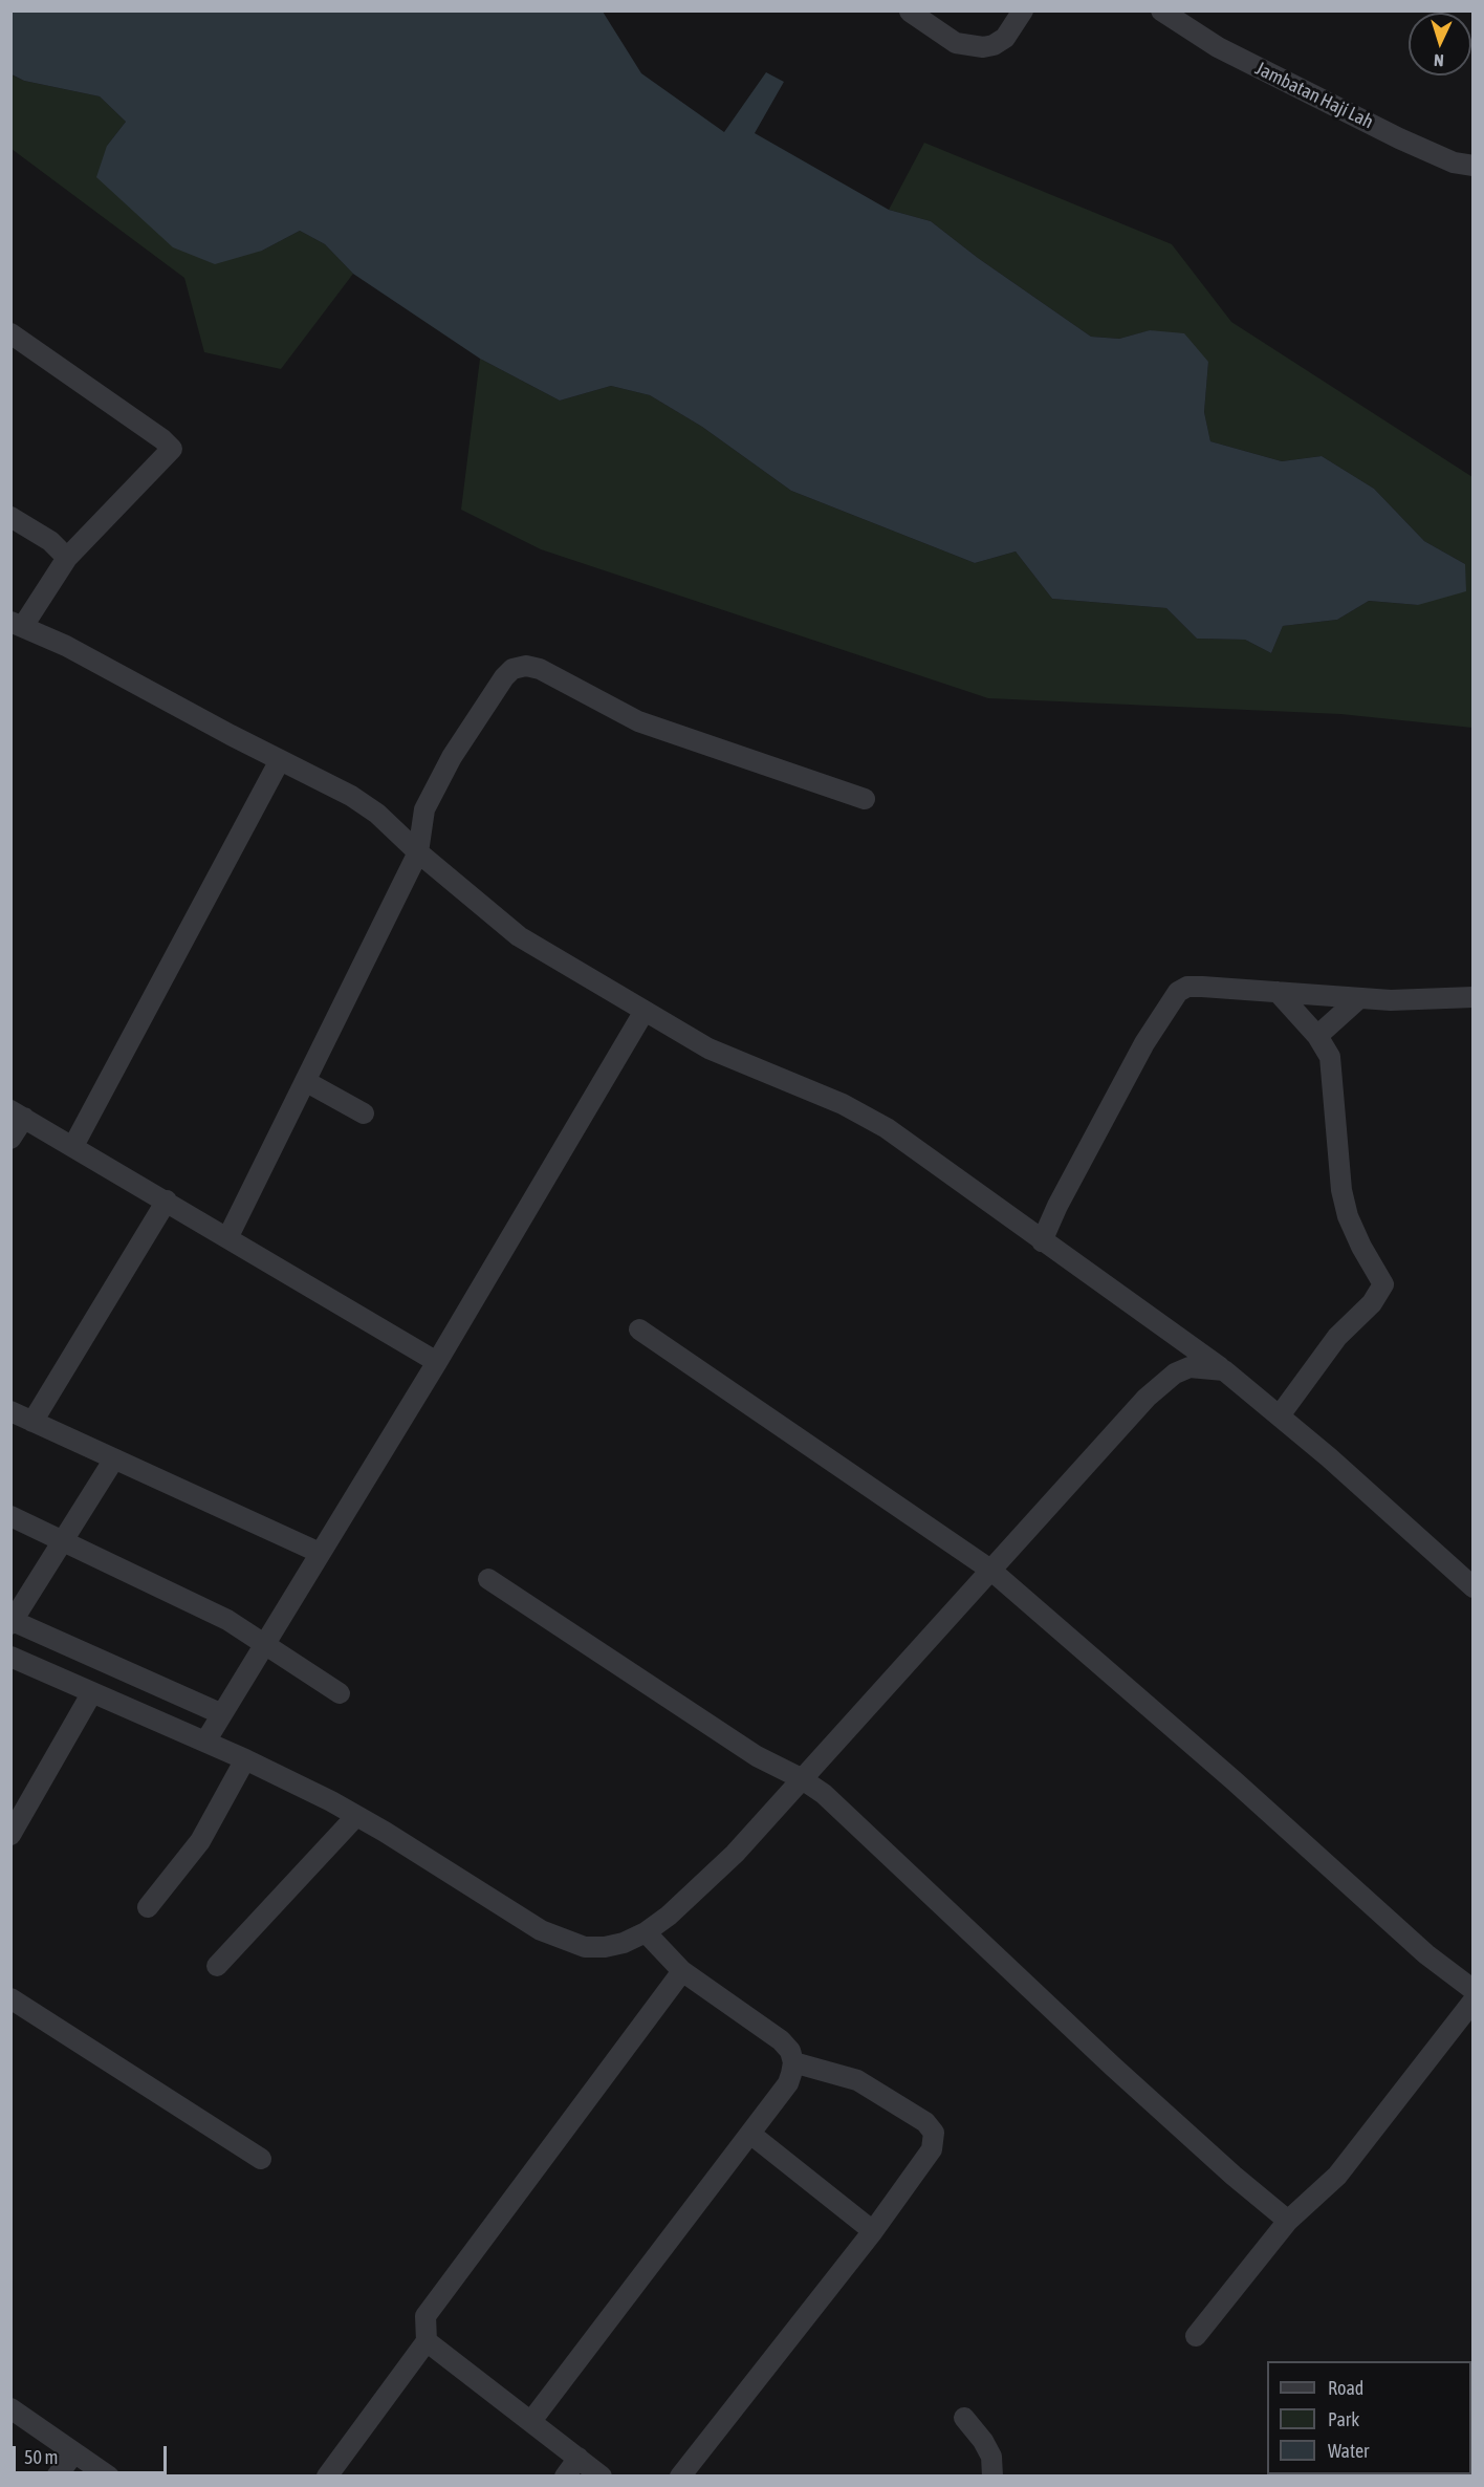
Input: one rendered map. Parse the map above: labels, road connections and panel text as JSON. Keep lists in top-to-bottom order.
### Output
{
  "streets": {
    "street": ["Jambatan Haji Lah"]
  },
  "legend": ["Road", "Park", "Water"],
  "scale_bar": "50 m",
  "north": "bottom"
}
